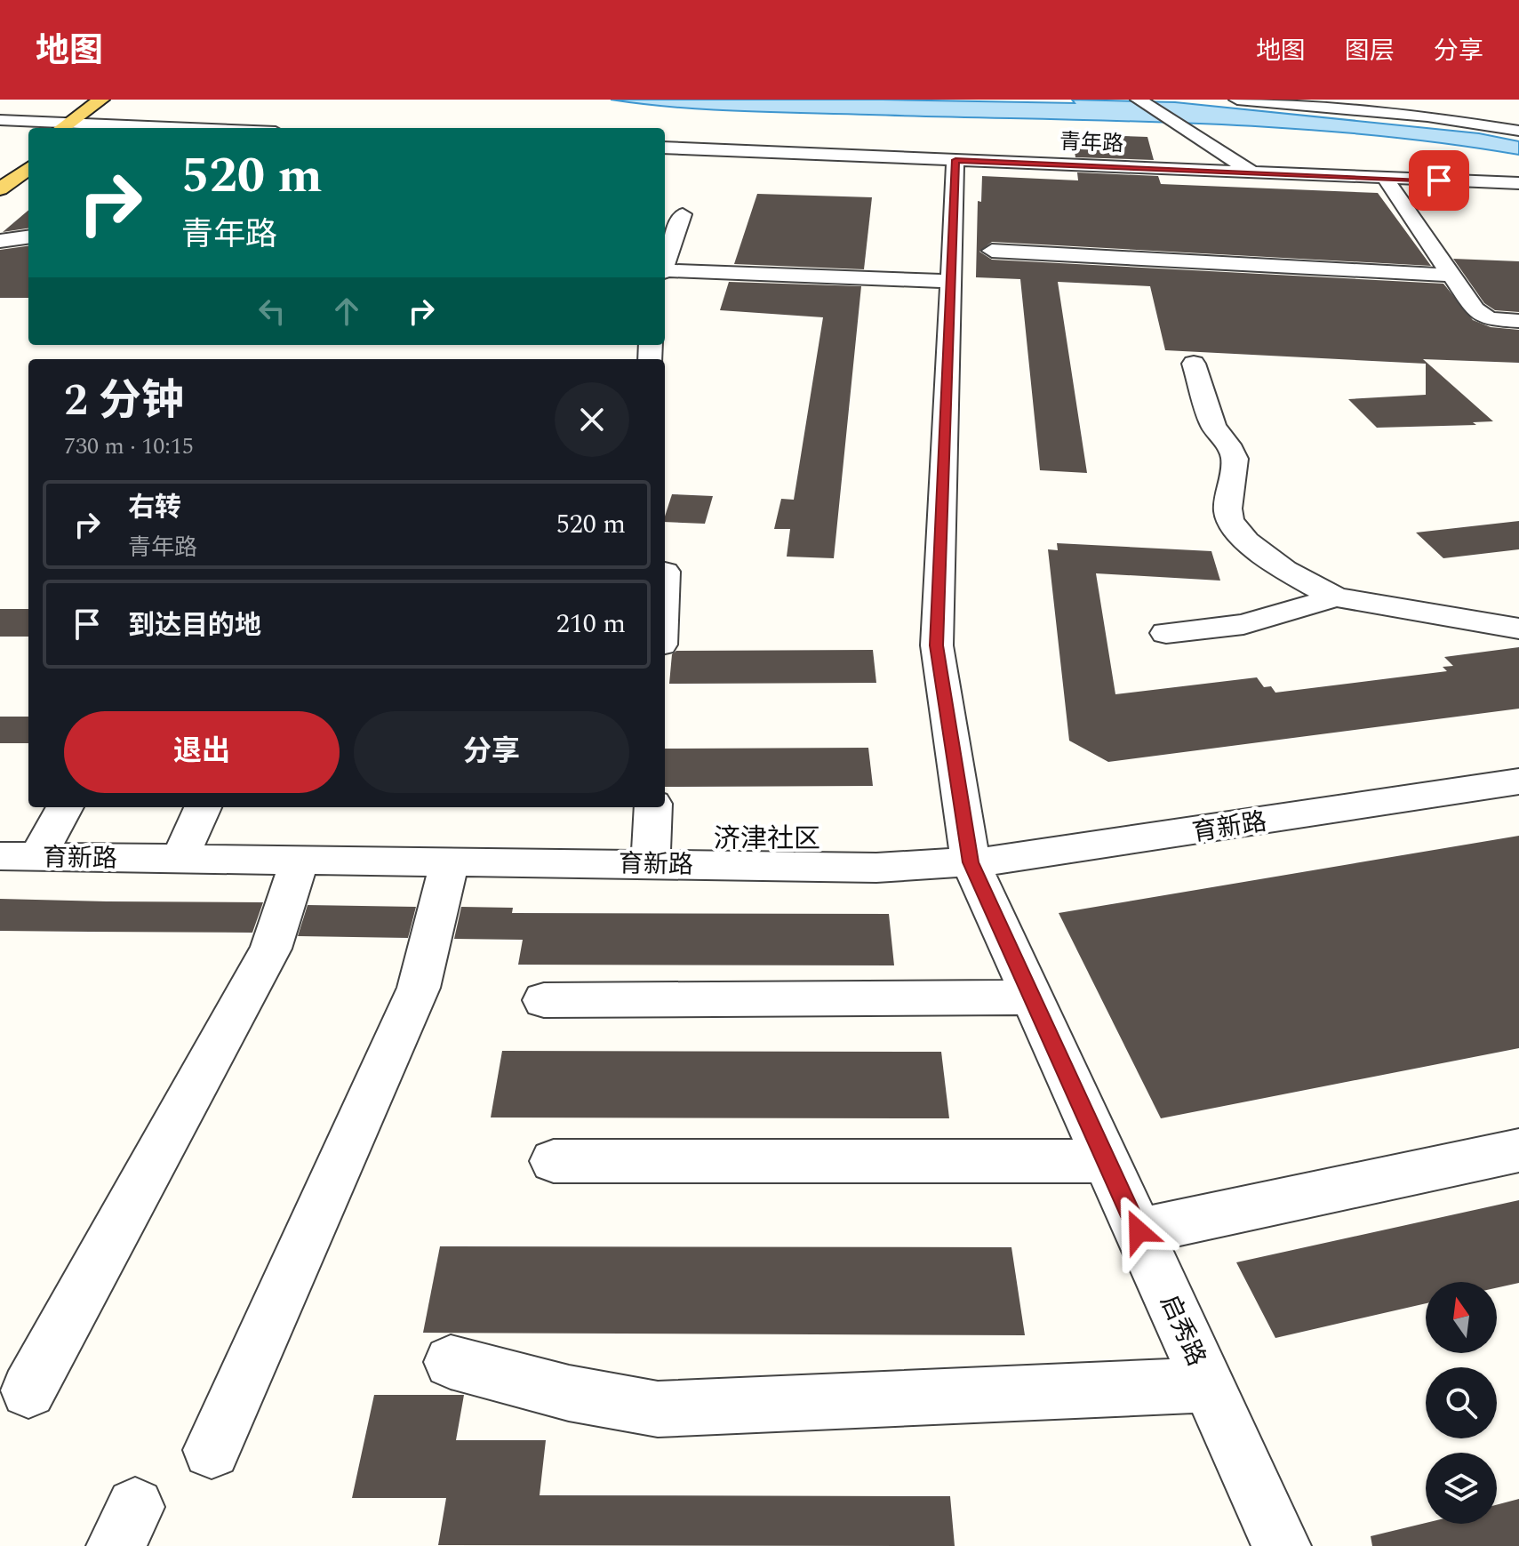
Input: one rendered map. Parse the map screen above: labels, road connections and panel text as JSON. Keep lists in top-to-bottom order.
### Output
{
  "streets": {
    "street": ["青年路", "育新路", "启秀路"]
  },
  "crossings": [
    ["青年路", "启秀路"],
    ["育新路", "启秀路"]
  ],
  "districts": ["济津社区"],
  "north": "top",
  "page": {
    "header": "地图",
    "nav": ["地图", "图层", "分享"],
    "turn": ["520 m", "青年路"],
    "heading": ["2 分钟", "730 m · 10:15"],
    "list": [
      {
        "name": "右转",
        "note": "青年路",
        "value": "520 m"
      },
      {
        "name": "到达目的地",
        "value": "210 m"
      }
    ],
    "buttons": ["退出", "分享"]
  }
}
